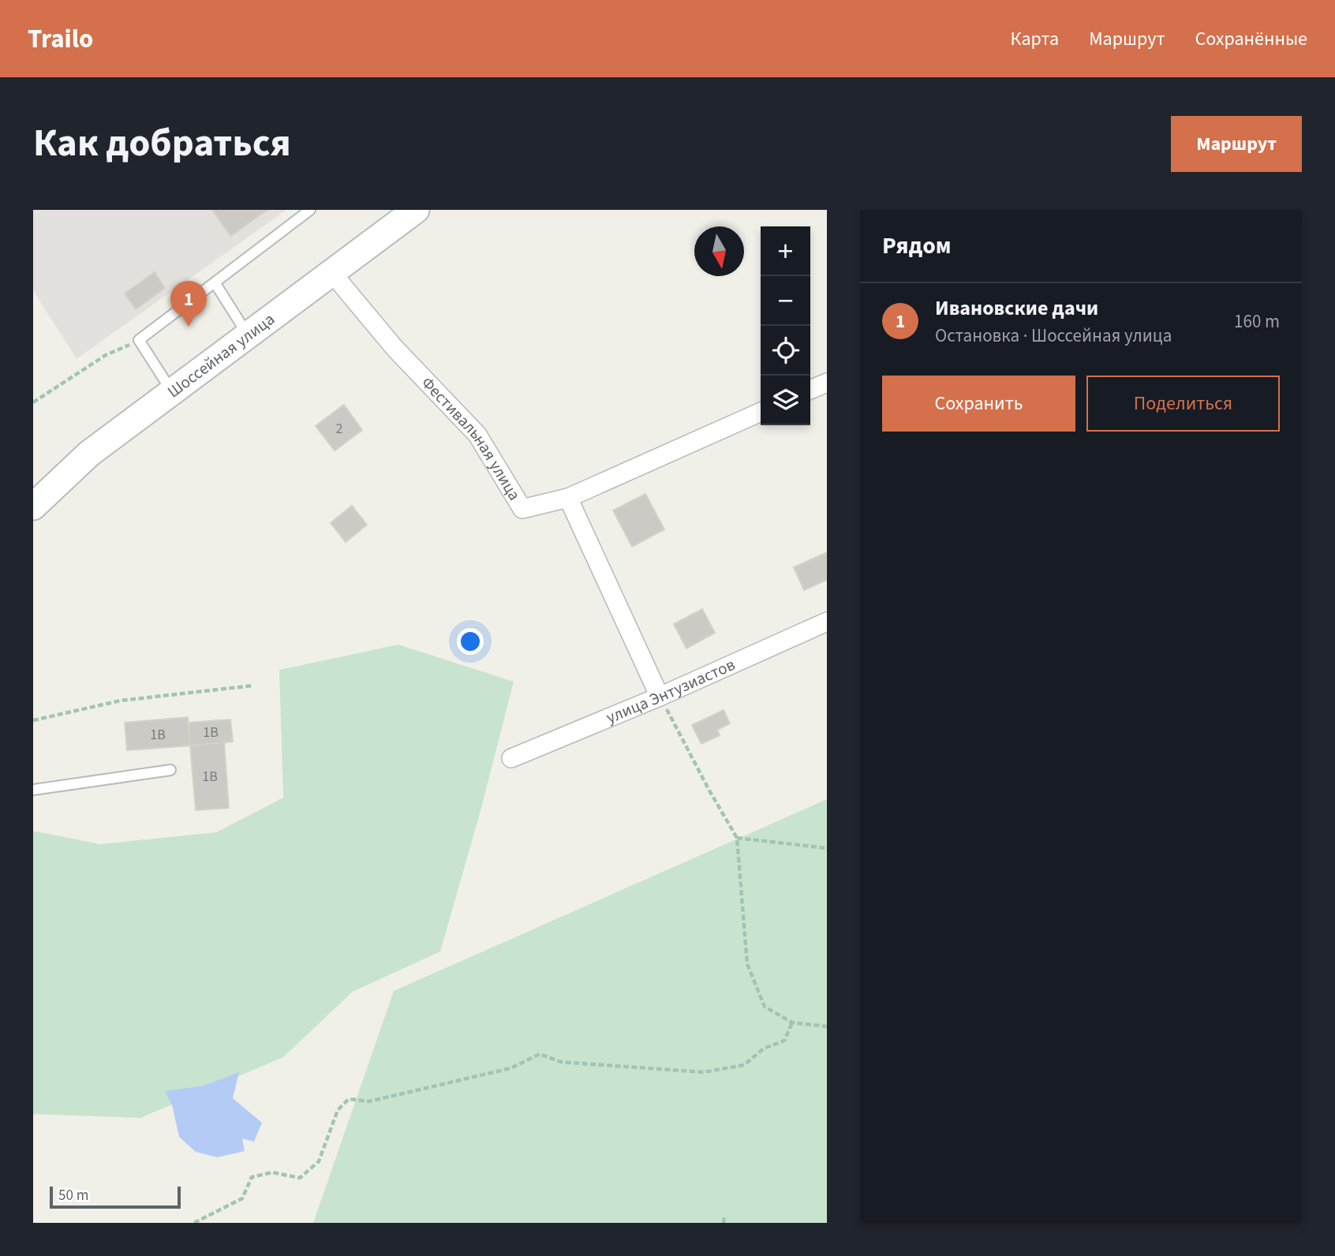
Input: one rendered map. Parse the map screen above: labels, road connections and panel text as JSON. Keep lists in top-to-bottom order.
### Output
{
  "streets": {
    "main road": ["Шоссейная улица"],
    "street": ["Фестивальная улица", "улица Энтузиастов"]
  },
  "crossings": [
    ["Шоссейная улица", "Фестивальная улица"]
  ],
  "house_numbers": [
    "2",
    "1В",
    "1В",
    "1В"
  ],
  "scale_bar": "50 m",
  "north": "bottom",
  "page": {
    "header": "Trailo",
    "nav": ["Карта", "Маршрут", "Сохранённые"],
    "title": "Как добраться",
    "buttons": [
      "Маршрут",
      ["Сохранить", "Поделиться"]
    ],
    "heading": "Рядом",
    "map_buttons": ["+", "−"],
    "pins": "1",
    "list": [
      {
        "mark": "1",
        "name": "Ивановские дачи",
        "note": "Остановка · Шоссейная улица",
        "value": "160 m"
      }
    ],
    "scale": "50 m"
  }
}
